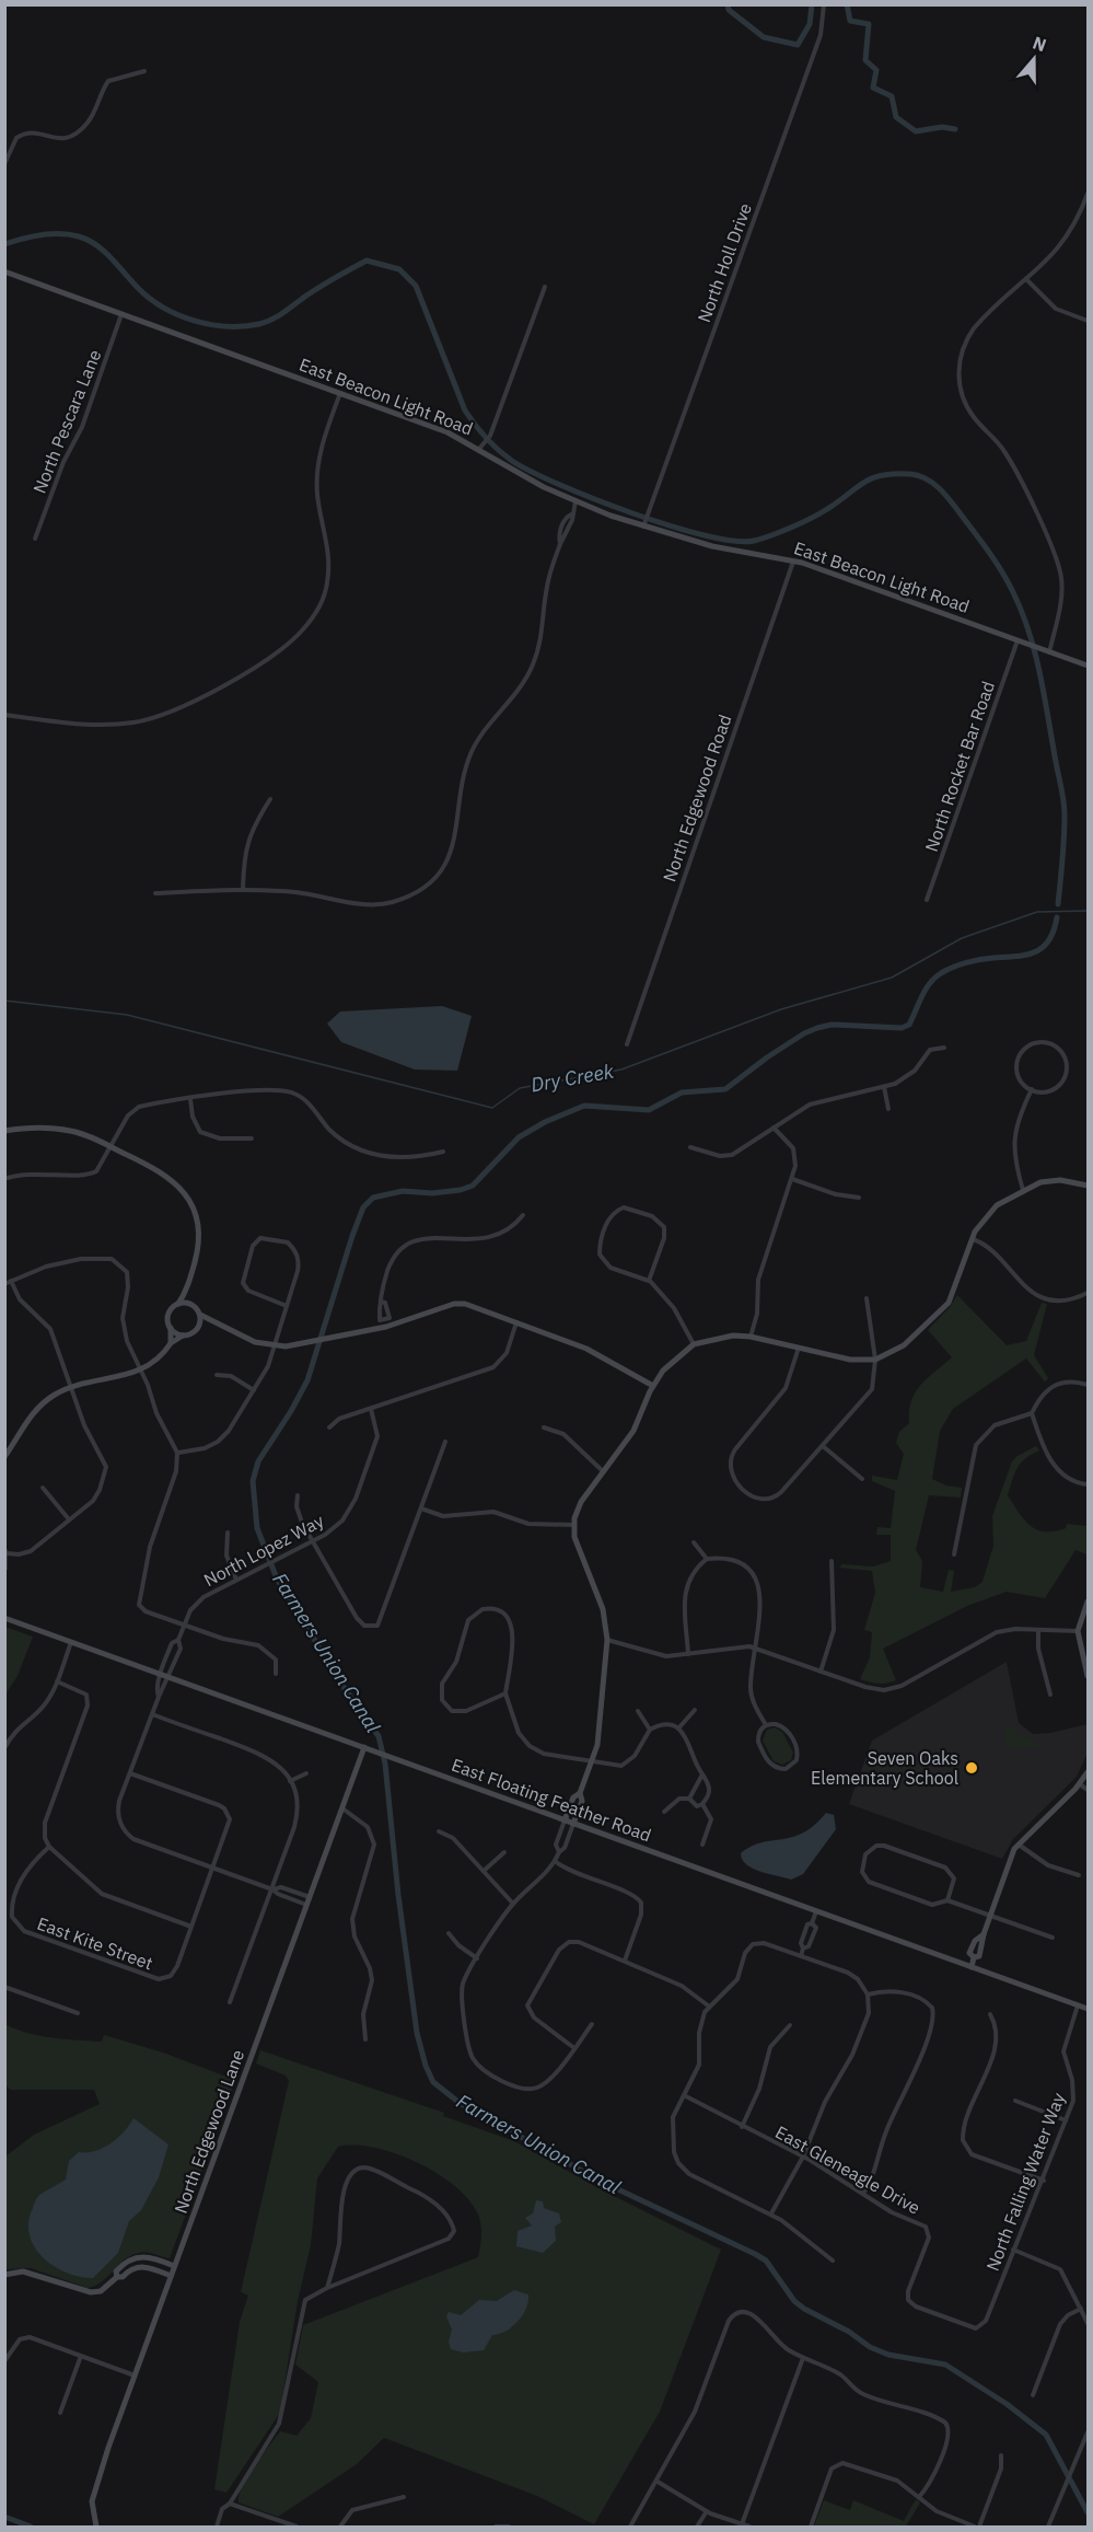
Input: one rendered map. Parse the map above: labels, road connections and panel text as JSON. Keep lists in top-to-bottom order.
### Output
{
  "streets": {
    "street": [
      "North Holl Drive",
      "East Beacon Light Road",
      "North Pescara Lane",
      "North Rocket Bar Road",
      "North Edgewood Road",
      "North Lopez Way",
      "East Floating Feather Road",
      "East Kite Street",
      "North Edgewood Lane",
      "East Gleneagle Drive",
      "North Falling Water Way"
    ]
  },
  "crossings": [
    ["North Holl Drive", "East Beacon Light Road"],
    ["East Beacon Light Road", "North Pescara Lane"],
    ["East Beacon Light Road", "North Rocket Bar Road"],
    ["East Beacon Light Road", "North Edgewood Road"],
    ["North Lopez Way", "East Floating Feather Road"],
    ["East Floating Feather Road", "North Edgewood Lane"],
    ["East Floating Feather Road", "North Falling Water Way"],
    ["East Gleneagle Drive", "North Falling Water Way"]
  ],
  "water": ["Dry Creek", "Farmers Union Canal"],
  "places": ["Seven Oaks Elementary School"],
  "north": "top"
}
